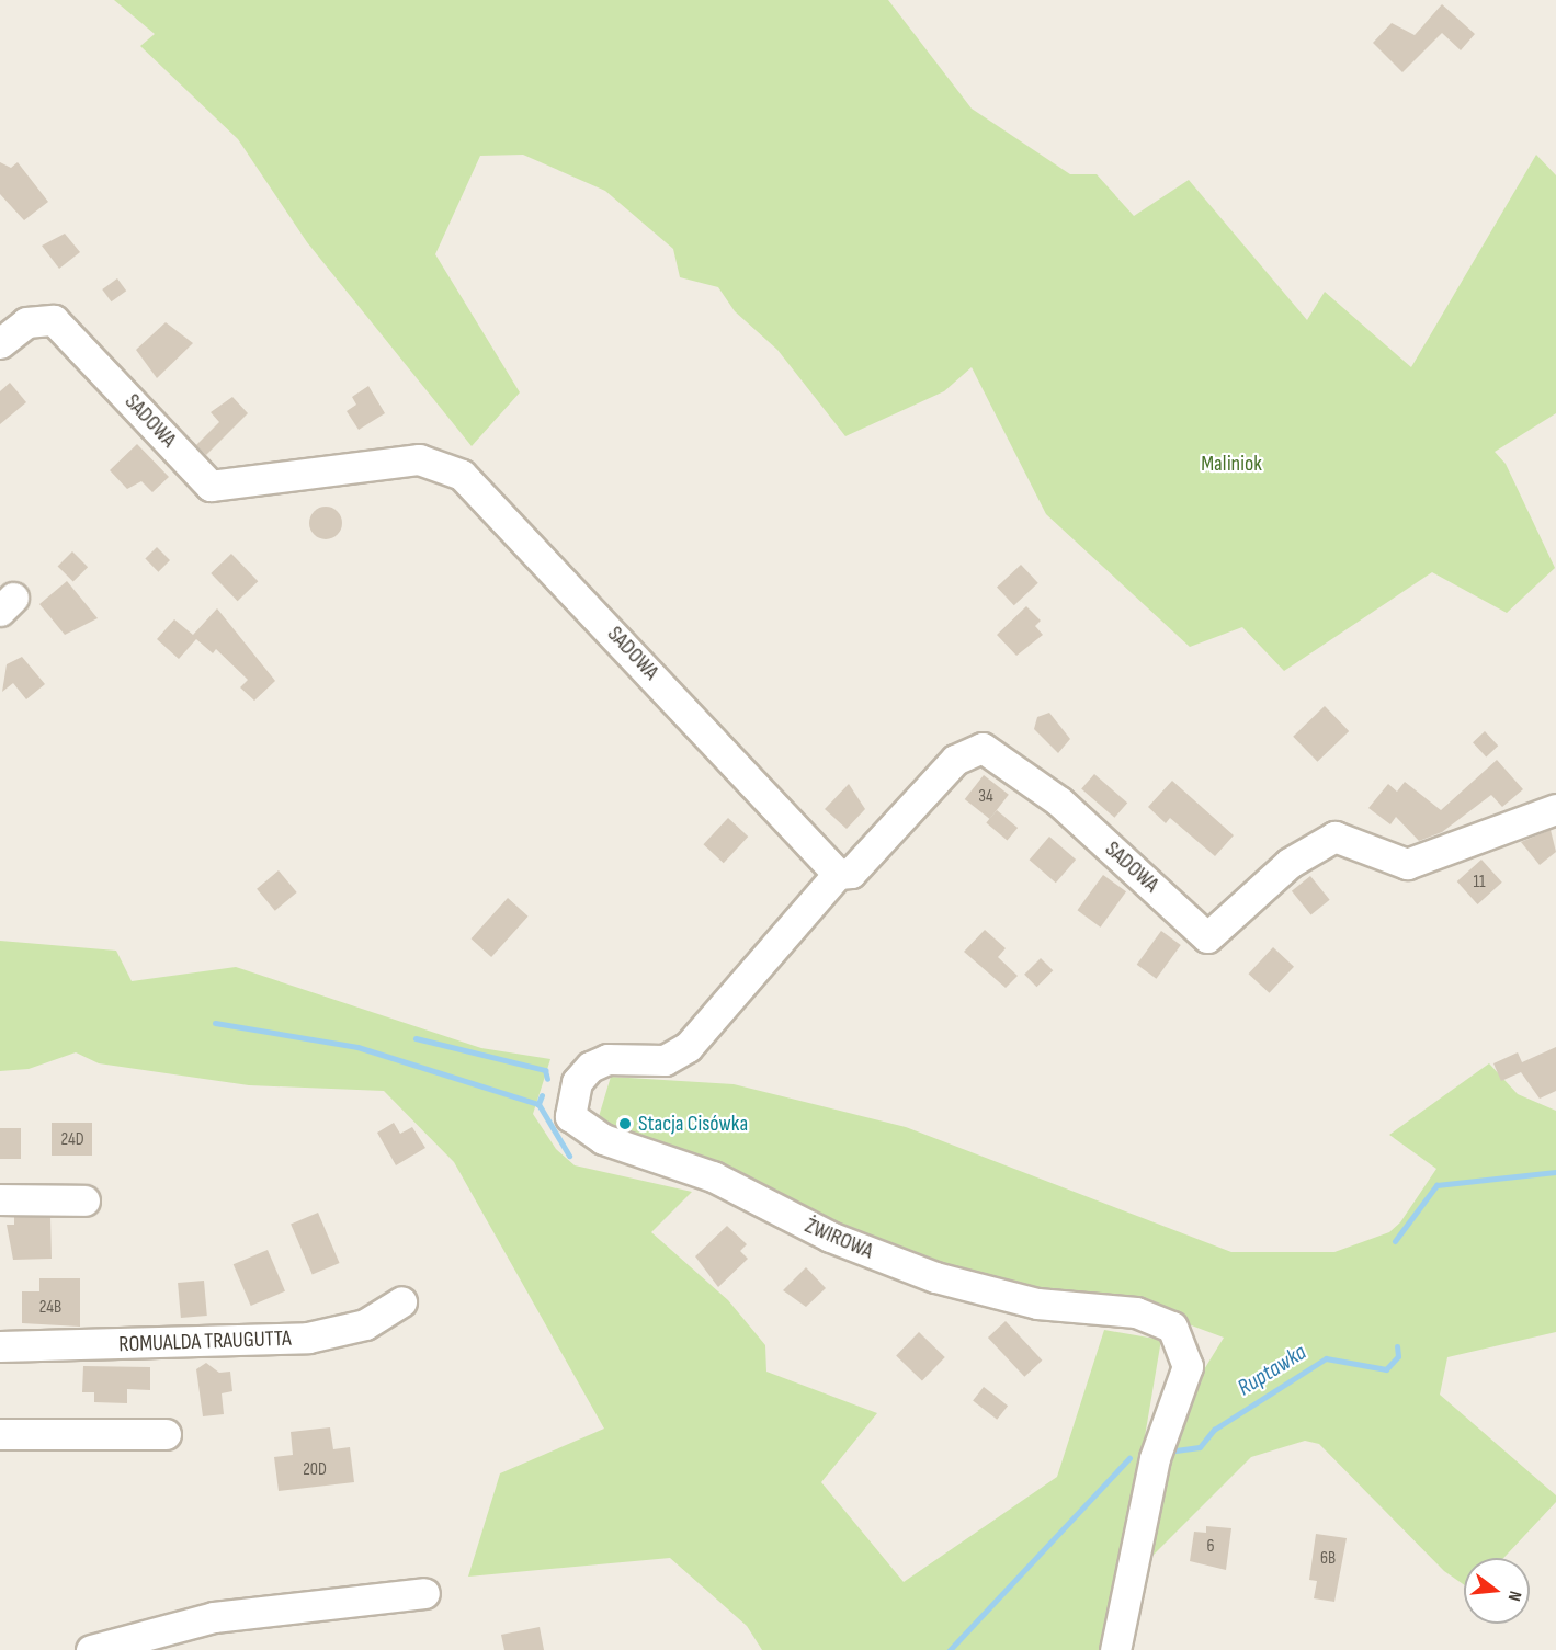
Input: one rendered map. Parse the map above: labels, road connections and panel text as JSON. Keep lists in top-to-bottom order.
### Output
{
  "streets": {
    "street": ["SADOWA", "ŻWIROWA", "ROMUALDA TRAUGUTTA"]
  },
  "crossings": [
    ["SADOWA", "ŻWIROWA"]
  ],
  "water": ["Ruptawka"],
  "parks": ["Maliniok"],
  "places": ["Stacja Cisówka"],
  "house_numbers": [
    "34",
    "11",
    "24D",
    "24B",
    "20D",
    "6",
    "6B"
  ],
  "north": "right"
}
